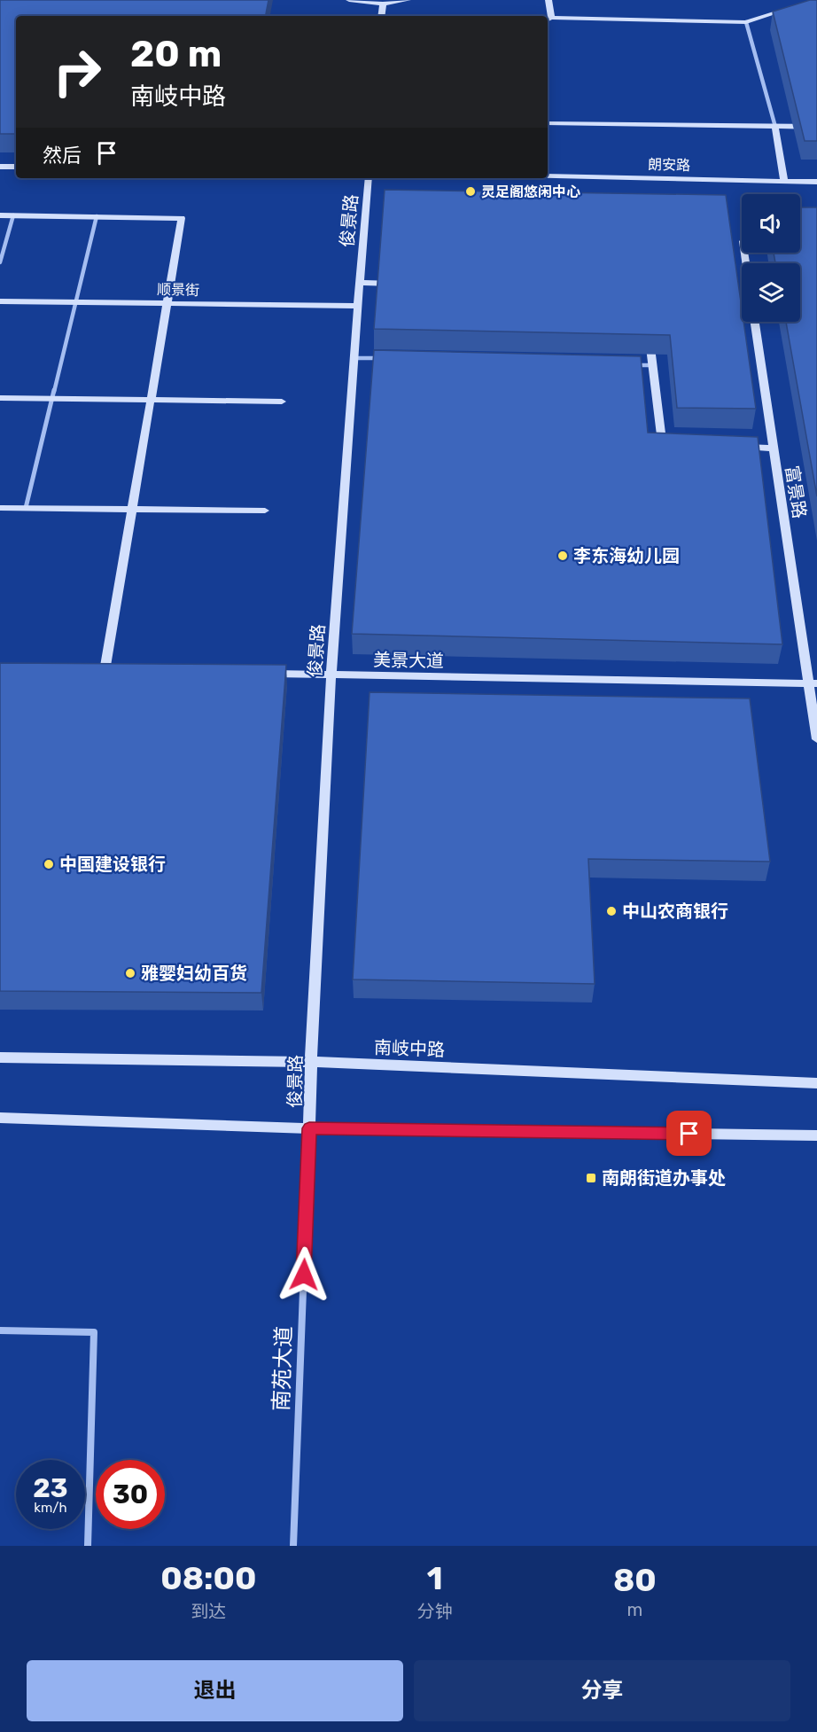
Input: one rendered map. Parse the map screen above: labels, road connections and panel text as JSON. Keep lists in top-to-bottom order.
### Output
{
  "streets": {
    "street": [
      "朗安路",
      "俊景路",
      "顺景街",
      "富景路",
      "美景大道",
      "南岐中路",
      "南苑大道"
    ]
  },
  "crossings": [
    ["俊景路", "顺景街"],
    ["俊景路", "美景大道"],
    ["俊景路", "南岐中路"],
    ["俊景路", "南苑大道"],
    ["富景路", "美景大道"]
  ],
  "places": {
    "other": [
      "灵足阁悠闲中心",
      "李东海幼儿园",
      "中国建设银行",
      "中山农商银行",
      "雅婴妇幼百货"
    ],
    "transit": ["南朗街道办事处"]
  },
  "page": {
    "turn": ["20 m", "南岐中路"],
    "then": "然后",
    "speed": "23 km/h",
    "limit": "30",
    "eta": [
      "08:00",
      "到达",
      "1",
      "分钟",
      "80",
      "m"
    ],
    "buttons": ["退出", "分享"]
  }
}
